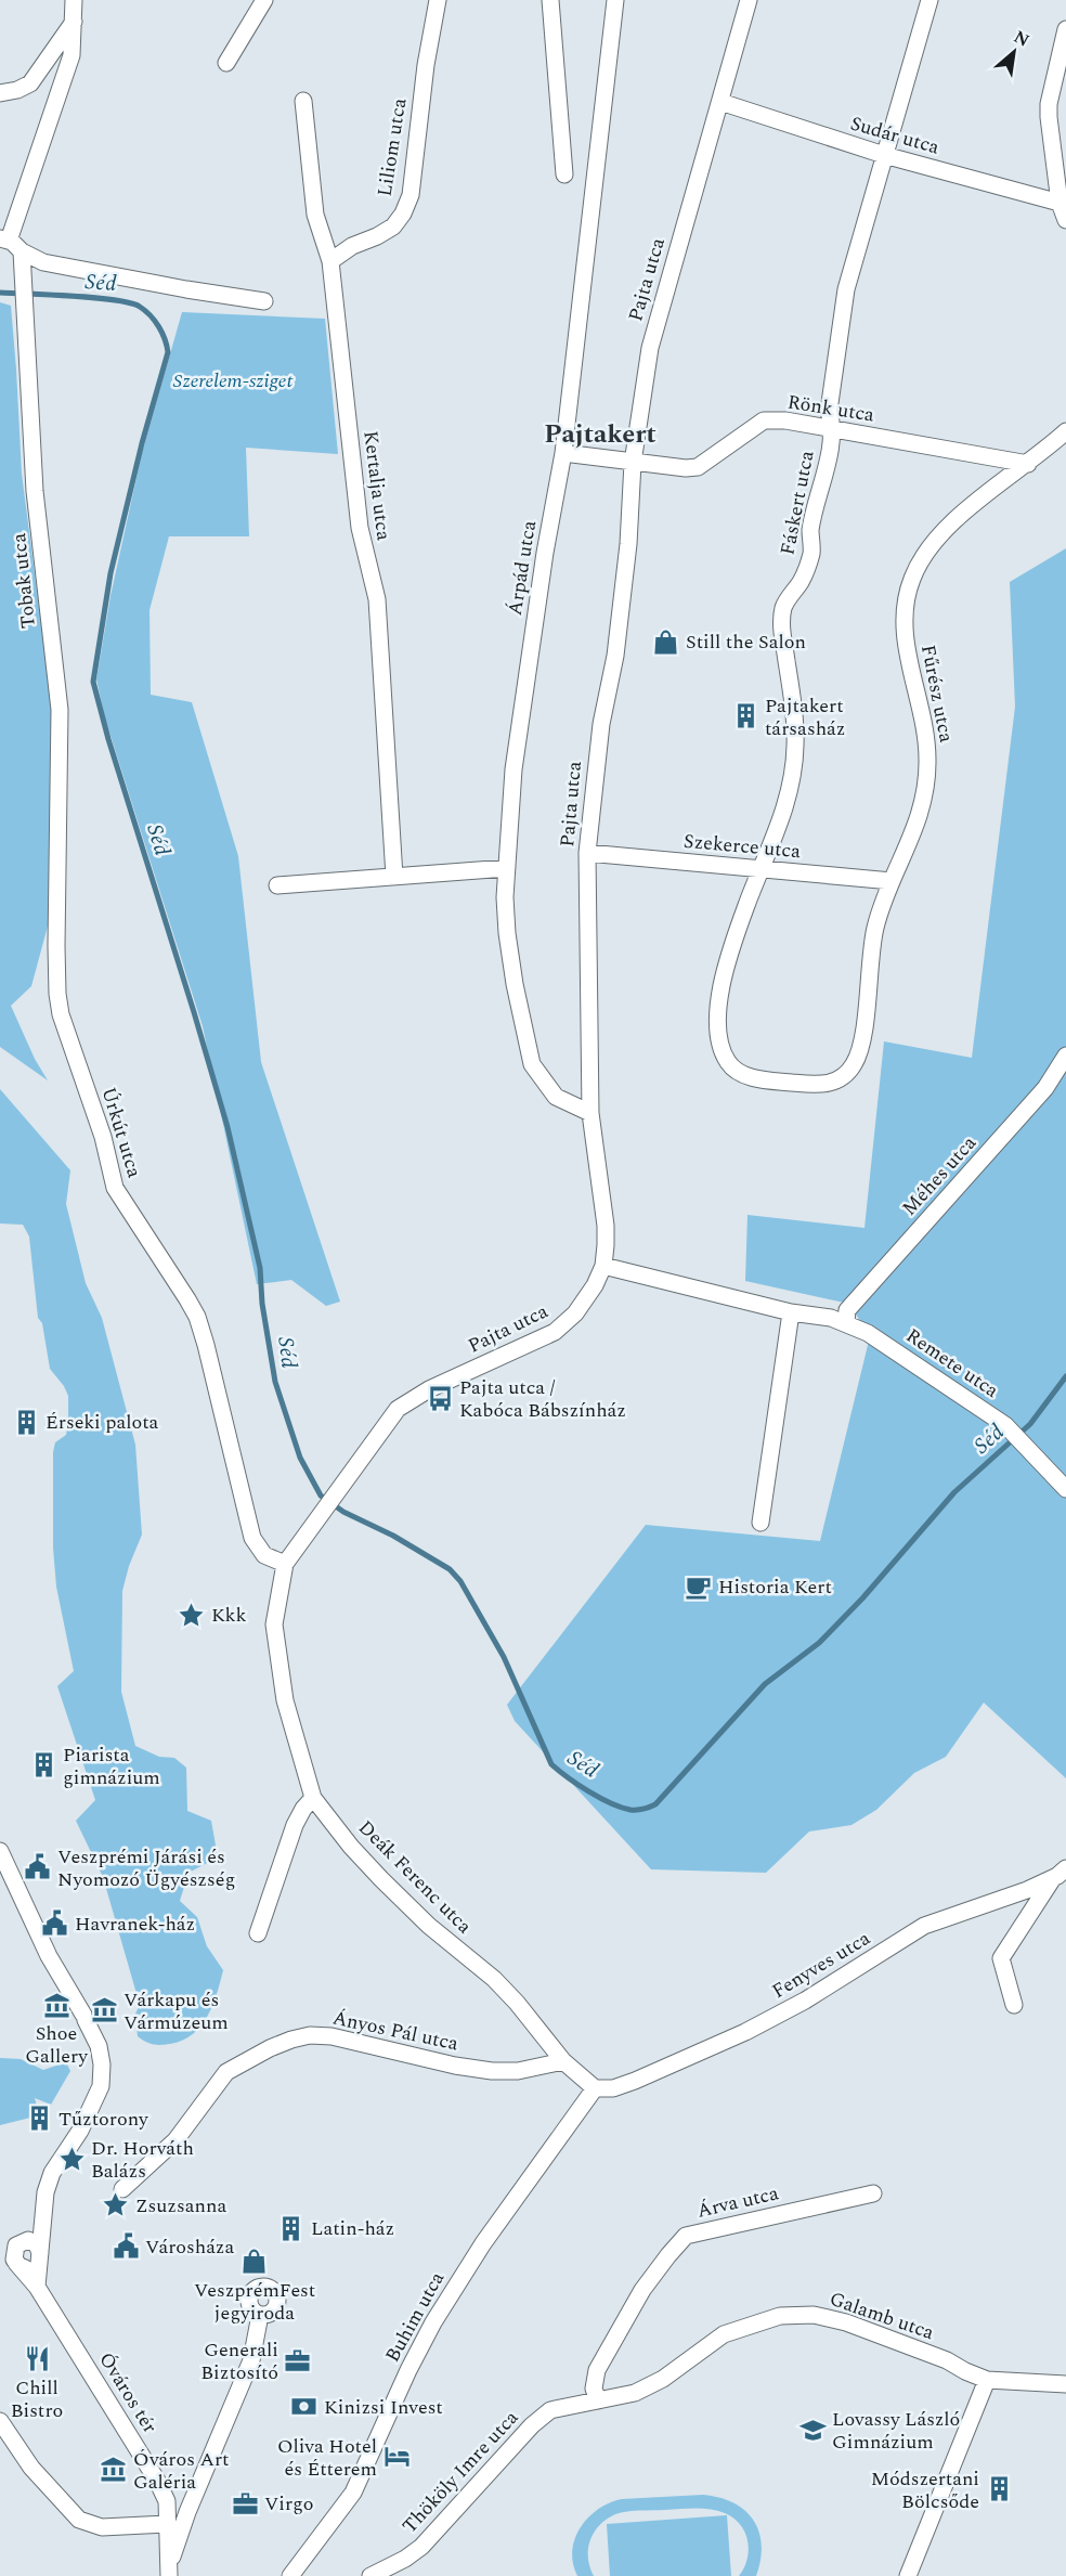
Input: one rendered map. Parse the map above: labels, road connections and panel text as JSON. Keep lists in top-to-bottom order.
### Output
{
  "streets": {
    "street": [
      "Sudár utca",
      "Liliom utca",
      "Pajta utca",
      "Rönk utca",
      "Kertalja utca",
      "Fáskert utca",
      "Árpád utca",
      "Tobak utca",
      "Fűrész utca",
      "Szekerce utca",
      "Úrkút utca",
      "Méhes utca",
      "Remete utca",
      "Deák Ferenc utca",
      "Fenyves utca",
      "Ányos Pál utca",
      "Árva utca",
      "Galamb utca",
      "Buhim utca",
      "Óváros tér",
      "Thököly Imre utca"
    ]
  },
  "crossings": [
    ["Sudár utca", "Pajta utca"],
    ["Sudár utca", "Fáskert utca"],
    ["Liliom utca", "Kertalja utca"],
    ["Pajta utca", "Rönk utca"],
    ["Pajta utca", "Árpád utca"],
    ["Pajta utca", "Szekerce utca"],
    ["Pajta utca", "Remete utca"],
    ["Pajta utca", "Deák Ferenc utca"],
    ["Rönk utca", "Fáskert utca"],
    ["Rönk utca", "Árpád utca"],
    ["Rönk utca", "Fűrész utca"],
    ["Fáskert utca", "Fűrész utca"],
    ["Fáskert utca", "Szekerce utca"],
    ["Tobak utca", "Úrkút utca"],
    ["Fűrész utca", "Szekerce utca"],
    ["Úrkút utca", "Deák Ferenc utca"],
    ["Méhes utca", "Remete utca"],
    ["Deák Ferenc utca", "Fenyves utca"],
    ["Deák Ferenc utca", "Ányos Pál utca"],
    ["Deák Ferenc utca", "Buhim utca"],
    ["Fenyves utca", "Buhim utca"],
    ["Árva utca", "Galamb utca"],
    ["Árva utca", "Thököly Imre utca"],
    ["Galamb utca", "Thököly Imre utca"]
  ],
  "districts": ["Pajtakert"],
  "water": ["Séd"],
  "parks": ["Szerelem-sziget"],
  "places": {
    "shop": ["Still the Salon", "VeszprémFest jegyiroda"],
    "building": [
      "Pajtakert társasház",
      "Érseki palota",
      "Piarista gimnázium",
      "Tűztorony",
      "Latin-ház",
      "Módszertani Bölcsőde"
    ],
    "bus stop": ["Pajta utca / Kabóca Bábszínház"],
    "cafe": ["Historia Kert"],
    "place": ["Kkk", "Dr. Horváth Balázs", "Zsuzsanna"],
    "public building": ["Veszprémi Járási és Nyomozó Ügyészség", "Havranek-ház", "Városháza"],
    "museum": ["Shoe Gallery", "Várkapu és Vármúzeum", "Óváros Art Galéria"],
    "restaurant": ["Chill Bistro"],
    "office": ["Generali Biztosító", "Virgo"],
    "bank": ["Kinizsi Invest"],
    "school or university": ["Lovassy László Gimnázium"],
    "hotel": ["Oliva Hotel és Étterem"]
  },
  "north": "top right"
}
